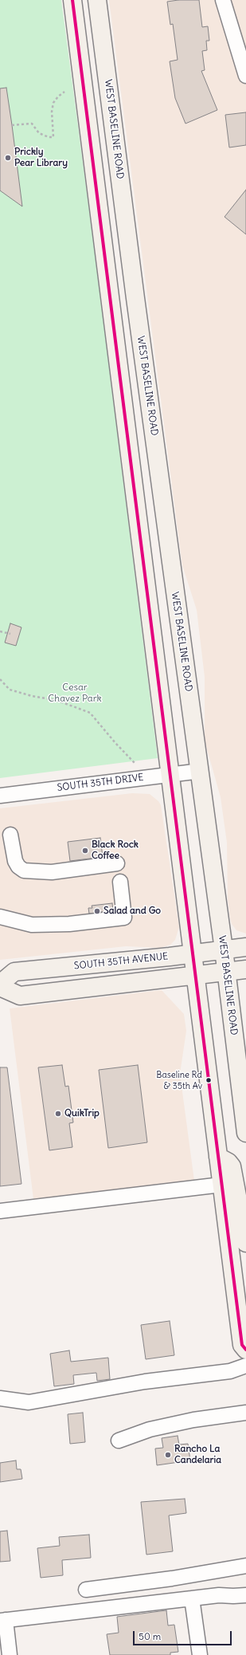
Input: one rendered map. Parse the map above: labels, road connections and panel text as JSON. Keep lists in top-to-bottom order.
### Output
{
  "streets": {
    "main road": ["WEST BASELINE ROAD", "SOUTH 35TH AVENUE"],
    "street": ["SOUTH 35TH DRIVE"]
  },
  "crossings": [
    ["WEST BASELINE ROAD", "SOUTH 35TH DRIVE"],
    ["WEST BASELINE ROAD", "SOUTH 35TH AVENUE"]
  ],
  "parks": ["Cesar Chavez Park"],
  "places": [
    "Prickly Pear Library",
    "Black Rock Coffee",
    "Salad and Go",
    "Baseline Rd & 35th Av",
    "QuikTrip",
    "Rancho La Candelaria"
  ],
  "scale_bar": "50 m"
}
